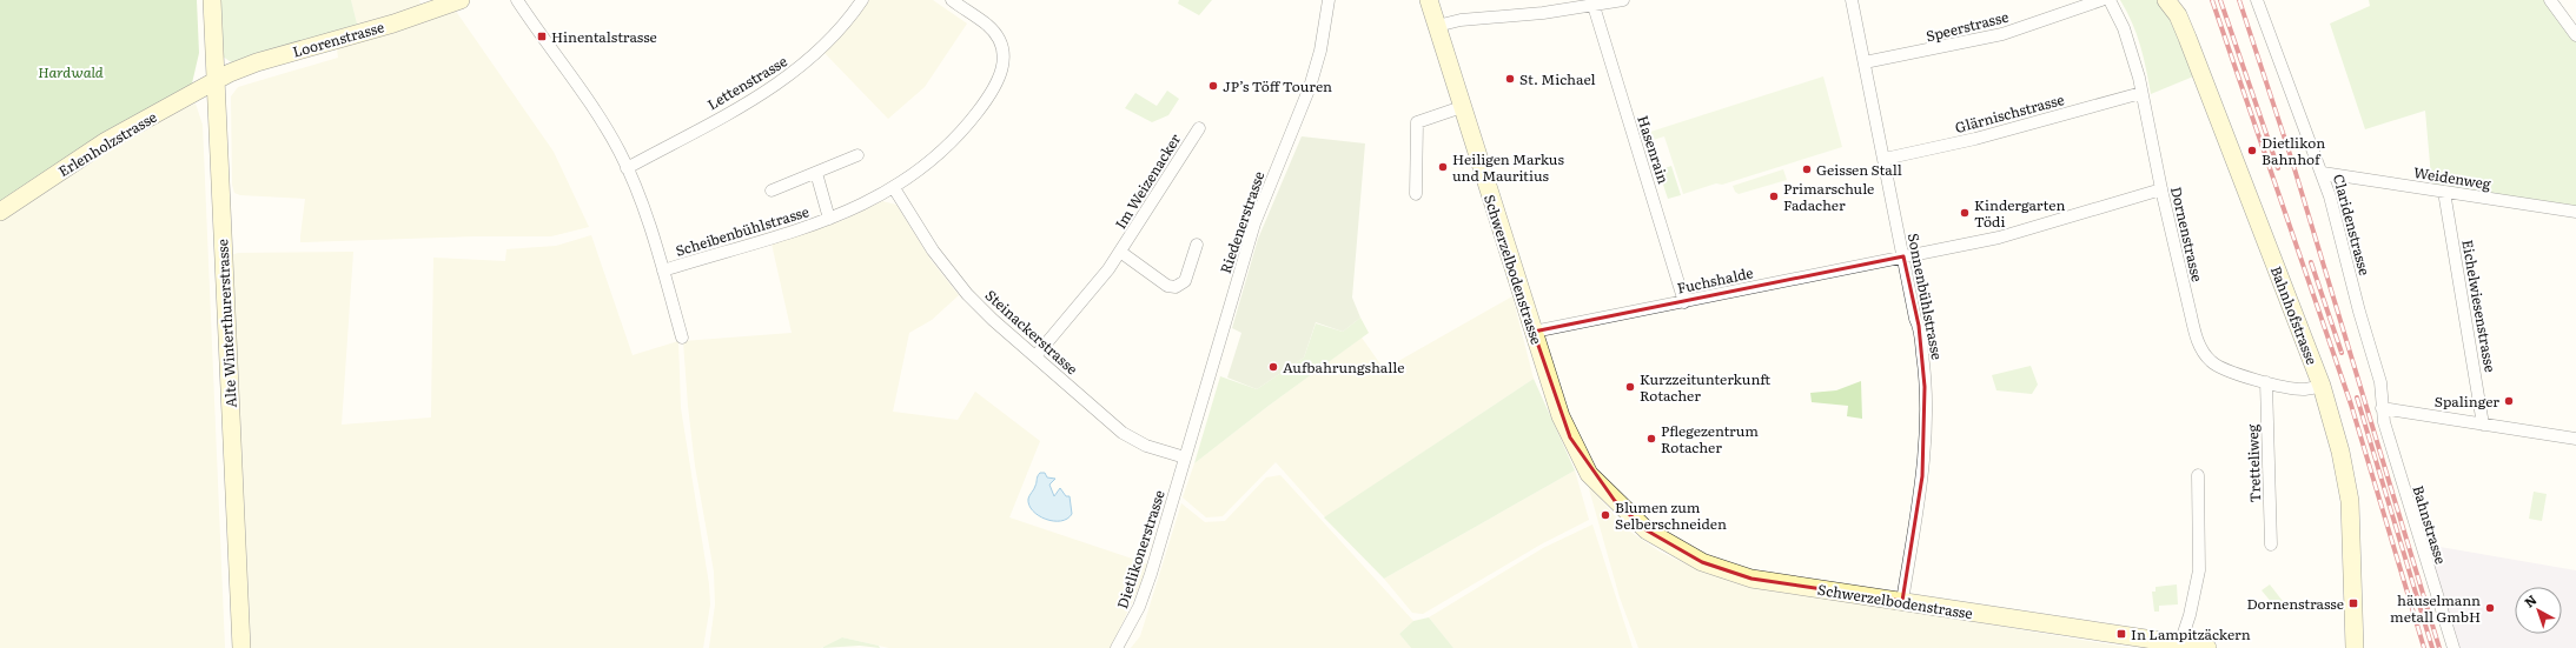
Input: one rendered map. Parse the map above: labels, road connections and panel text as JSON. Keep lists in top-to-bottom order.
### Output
{
  "streets": {
    "street": [
      "Speerstrasse",
      "Loorenstrasse",
      "Lettenstrasse",
      "Glärnischstrasse",
      "Erlenholzstrasse",
      "Hasenrain",
      "Weidenweg",
      "Im Weizenacker",
      "Riedenerstrasse",
      "Claridenstrasse",
      "Scheibenbühlstrasse",
      "Dornenstrasse",
      "Schwerzelbodenstrasse",
      "Fuchshalde",
      "Sonnenbühlstrasse",
      "Eichelwiesenstrasse",
      "Bahnhofstrasse",
      "Alte Winterthurerstrasse",
      "Steinackerstrasse",
      "Tretteliweg",
      "Bahnstrasse",
      "Dietlikonerstrasse"
    ]
  },
  "crossings": [
    ["Speerstrasse", "Sonnenbühlstrasse"],
    ["Loorenstrasse", "Erlenholzstrasse"],
    ["Loorenstrasse", "Alte Winterthurerstrasse"],
    ["Glärnischstrasse", "Dornenstrasse"],
    ["Glärnischstrasse", "Sonnenbühlstrasse"],
    ["Erlenholzstrasse", "Alte Winterthurerstrasse"],
    ["Hasenrain", "Fuchshalde"],
    ["Weidenweg", "Claridenstrasse"],
    ["Weidenweg", "Eichelwiesenstrasse"],
    ["Im Weizenacker", "Steinackerstrasse"],
    ["Riedenerstrasse", "Steinackerstrasse"],
    ["Riedenerstrasse", "Dietlikonerstrasse"],
    ["Claridenstrasse", "Bahnstrasse"],
    ["Scheibenbühlstrasse", "Steinackerstrasse"],
    ["Dornenstrasse", "Fuchshalde"],
    ["Dornenstrasse", "Bahnhofstrasse"],
    ["Dornenstrasse", "Tretteliweg"],
    ["Schwerzelbodenstrasse", "Fuchshalde"],
    ["Schwerzelbodenstrasse", "Sonnenbühlstrasse"],
    ["Fuchshalde", "Sonnenbühlstrasse"],
    ["Steinackerstrasse", "Dietlikonerstrasse"]
  ],
  "parks": ["Hardwald"],
  "places": {
    "transit": ["Hinentalstrasse", "Dornenstrasse", "In Lampitzäckern"],
    "other": [
      "St. Michael",
      "JP’s Töff Touren",
      "Dietlikon Bahnhof",
      "Heiligen Markus und Mauritius",
      "Geissen Stall",
      "Primarschule Fadacher",
      "Kindergarten Tödi",
      "Aufbahrungshalle",
      "Kurzzeitunterkunft Rotacher",
      "Spalinger",
      "Pflegezentrum Rotacher",
      "Blumen zum Selberschneiden",
      "häuselmann metall GmbH"
    ]
  },
  "north": "top left"
}
